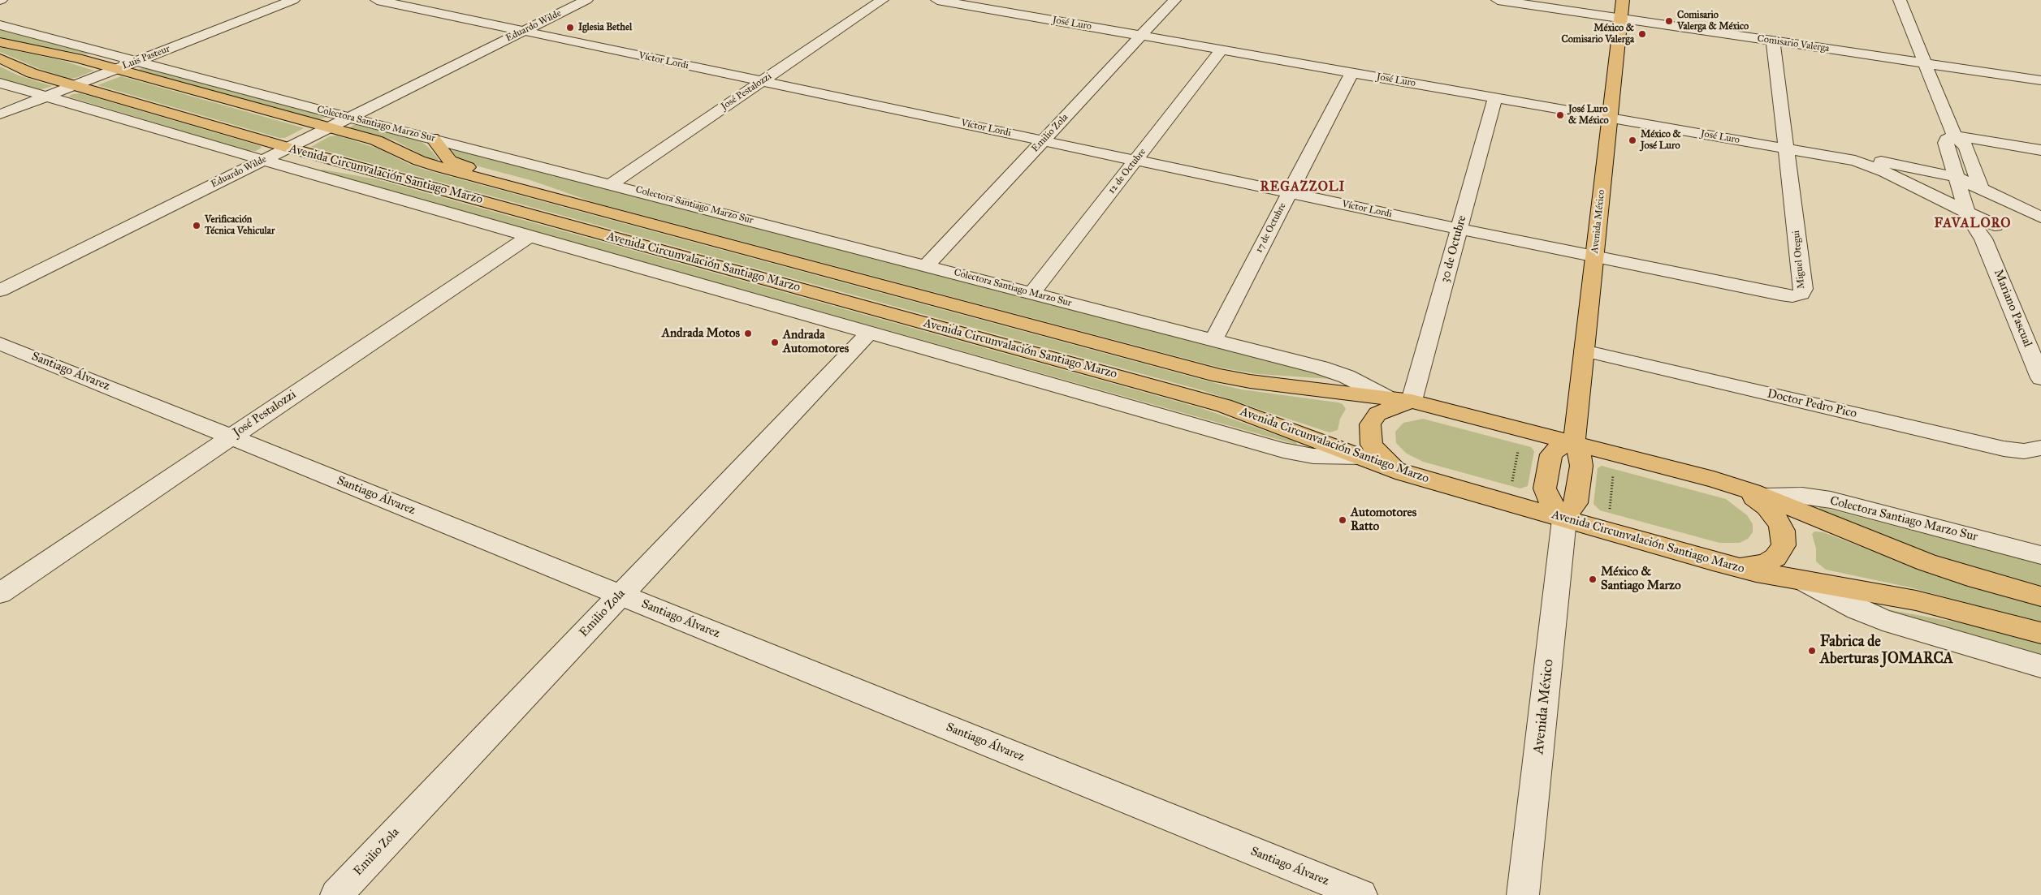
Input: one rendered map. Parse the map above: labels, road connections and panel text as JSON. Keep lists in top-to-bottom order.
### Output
{
  "streets": {
    "main road": ["Avenida Circunvalación Santiago Marzo", "Avenida México"],
    "street": [
      "José Luro",
      "Eduardo Wilde",
      "Comisario Valerga",
      "Luis Pasteur",
      "Víctor Lordi",
      "José Pestalozzi",
      "Colectora Santiago Marzo Sur",
      "Emilio Zola",
      "12 de Octubre",
      "17 de Octubre",
      "30 de Octubre",
      "Miguel Otegui",
      "Mariano Pascual",
      "Santiago Álvarez",
      "Doctor Pedro Pico"
    ]
  },
  "crossings": [
    ["José Luro", "Emilio Zola"],
    ["José Luro", "12 de Octubre"],
    ["José Luro", "Avenida México"],
    ["José Luro", "17 de Octubre"],
    ["José Luro", "30 de Octubre"],
    ["José Luro", "Miguel Otegui"],
    ["José Luro", "Mariano Pascual"],
    ["Eduardo Wilde", "Víctor Lordi"],
    ["Eduardo Wilde", "Colectora Santiago Marzo Sur"],
    ["Eduardo Wilde", "Avenida Circunvalación Santiago Marzo"],
    ["Comisario Valerga", "Avenida México"],
    ["Comisario Valerga", "Miguel Otegui"],
    ["Luis Pasteur", "Colectora Santiago Marzo Sur"],
    ["Luis Pasteur", "Avenida Circunvalación Santiago Marzo"],
    ["Víctor Lordi", "José Pestalozzi"],
    ["Víctor Lordi", "Emilio Zola"],
    ["Víctor Lordi", "12 de Octubre"],
    ["Víctor Lordi", "Avenida México"],
    ["Víctor Lordi", "17 de Octubre"],
    ["Víctor Lordi", "30 de Octubre"],
    ["Víctor Lordi", "Miguel Otegui"],
    ["José Pestalozzi", "Colectora Santiago Marzo Sur"],
    ["José Pestalozzi", "Santiago Álvarez"],
    ["Colectora Santiago Marzo Sur", "Emilio Zola"],
    ["Colectora Santiago Marzo Sur", "12 de Octubre"],
    ["Colectora Santiago Marzo Sur", "Avenida Circunvalación Santiago Marzo"],
    ["Colectora Santiago Marzo Sur", "17 de Octubre"],
    ["Emilio Zola", "Santiago Álvarez"],
    ["Avenida Circunvalación Santiago Marzo", "Avenida México"],
    ["Avenida Circunvalación Santiago Marzo", "30 de Octubre"],
    ["Avenida México", "Miguel Otegui"],
    ["Avenida México", "Doctor Pedro Pico"]
  ],
  "districts": ["REGAZZOLI", "FAVALORO"],
  "places": [
    "Comisario Valerga & México",
    "Iglesia Bethel",
    "México & Comisario Valerga",
    "José Luro & México",
    "México & José Luro",
    "Verificación Técnica Vehicular",
    "Andrada Motos",
    "Andrada Automotores",
    "Automotores Ratto",
    "México & Santiago Marzo",
    "Fabrica de Aberturas JOMARCA"
  ]
}
